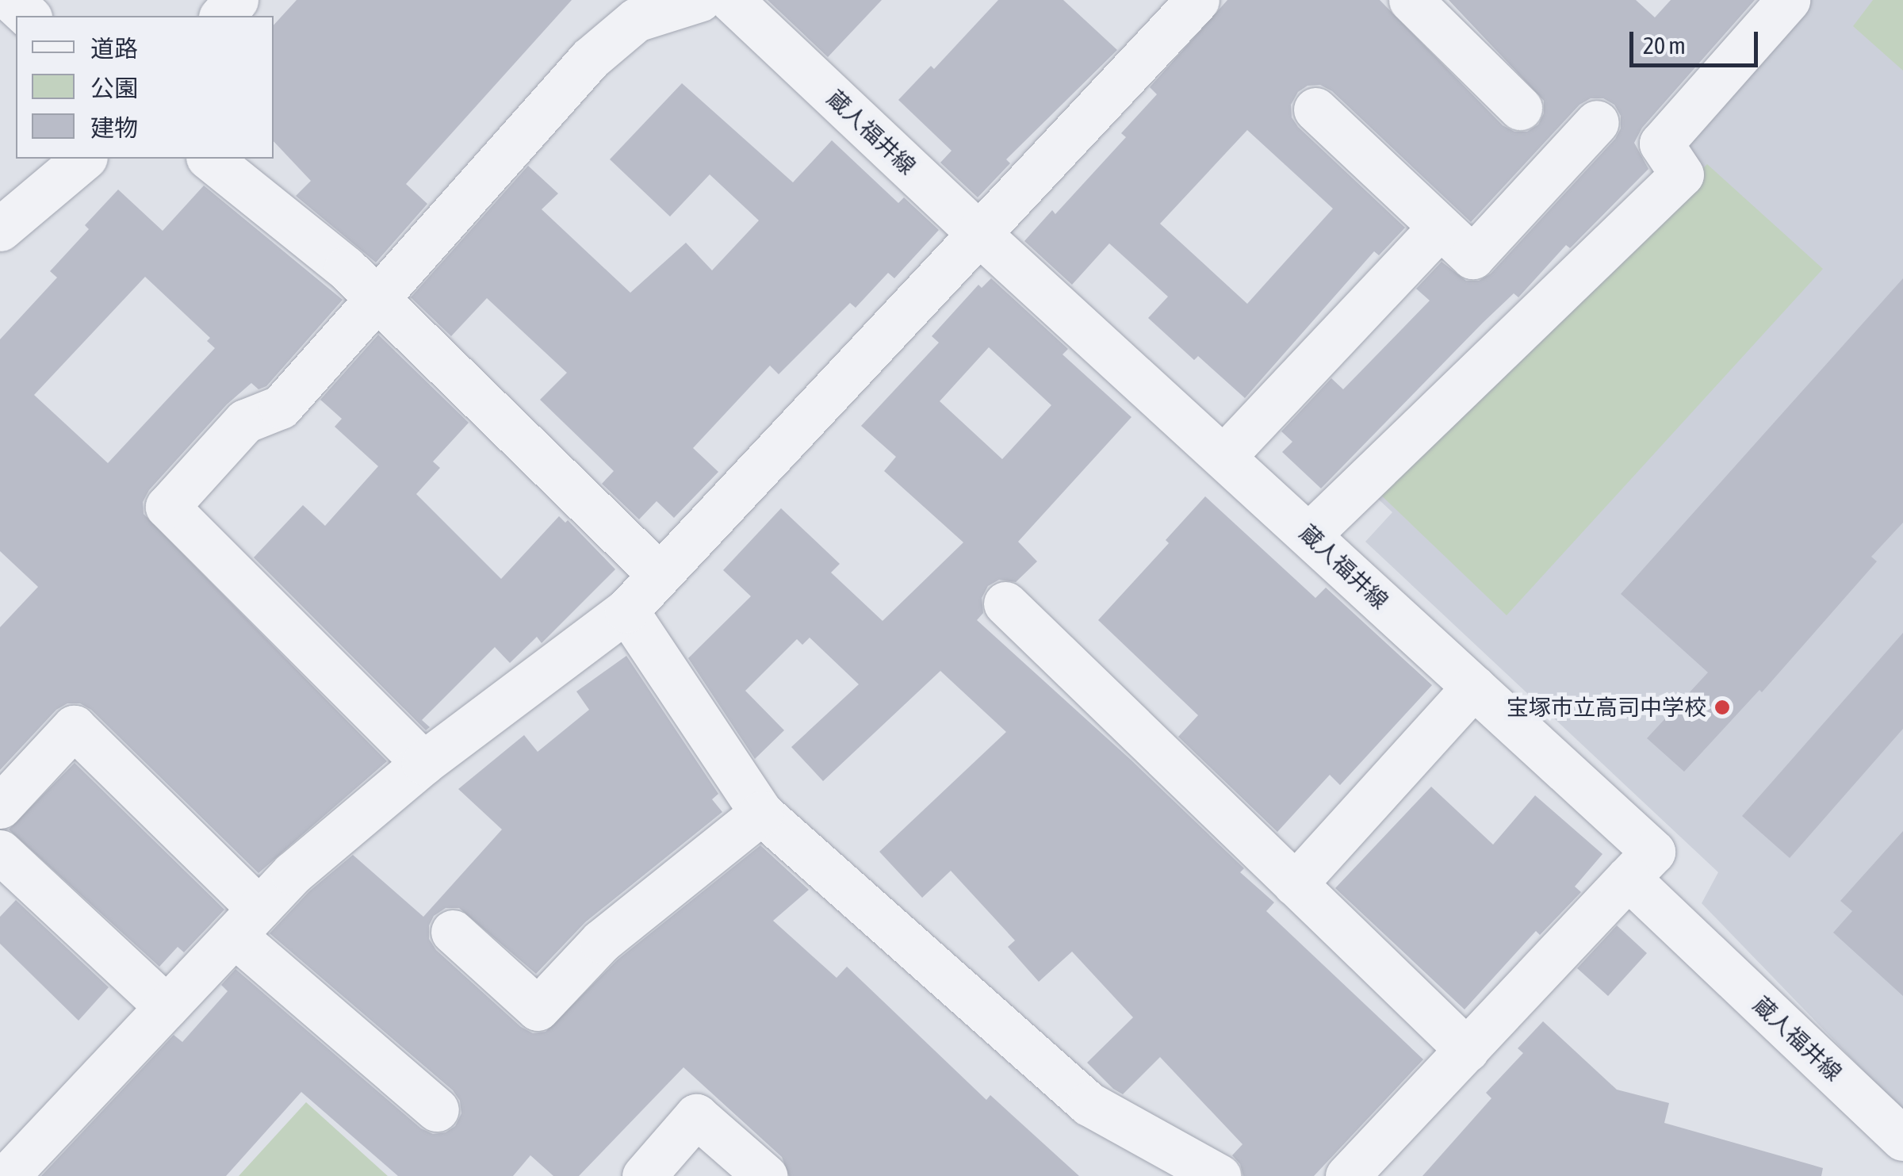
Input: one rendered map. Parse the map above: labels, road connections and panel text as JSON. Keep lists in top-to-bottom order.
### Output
{
  "streets": {
    "street": ["蔵人福井線"]
  },
  "places": ["宝塚市立高司中学校"],
  "legend": ["道路", "公園", "建物"],
  "scale_bar": "20 m"
}
